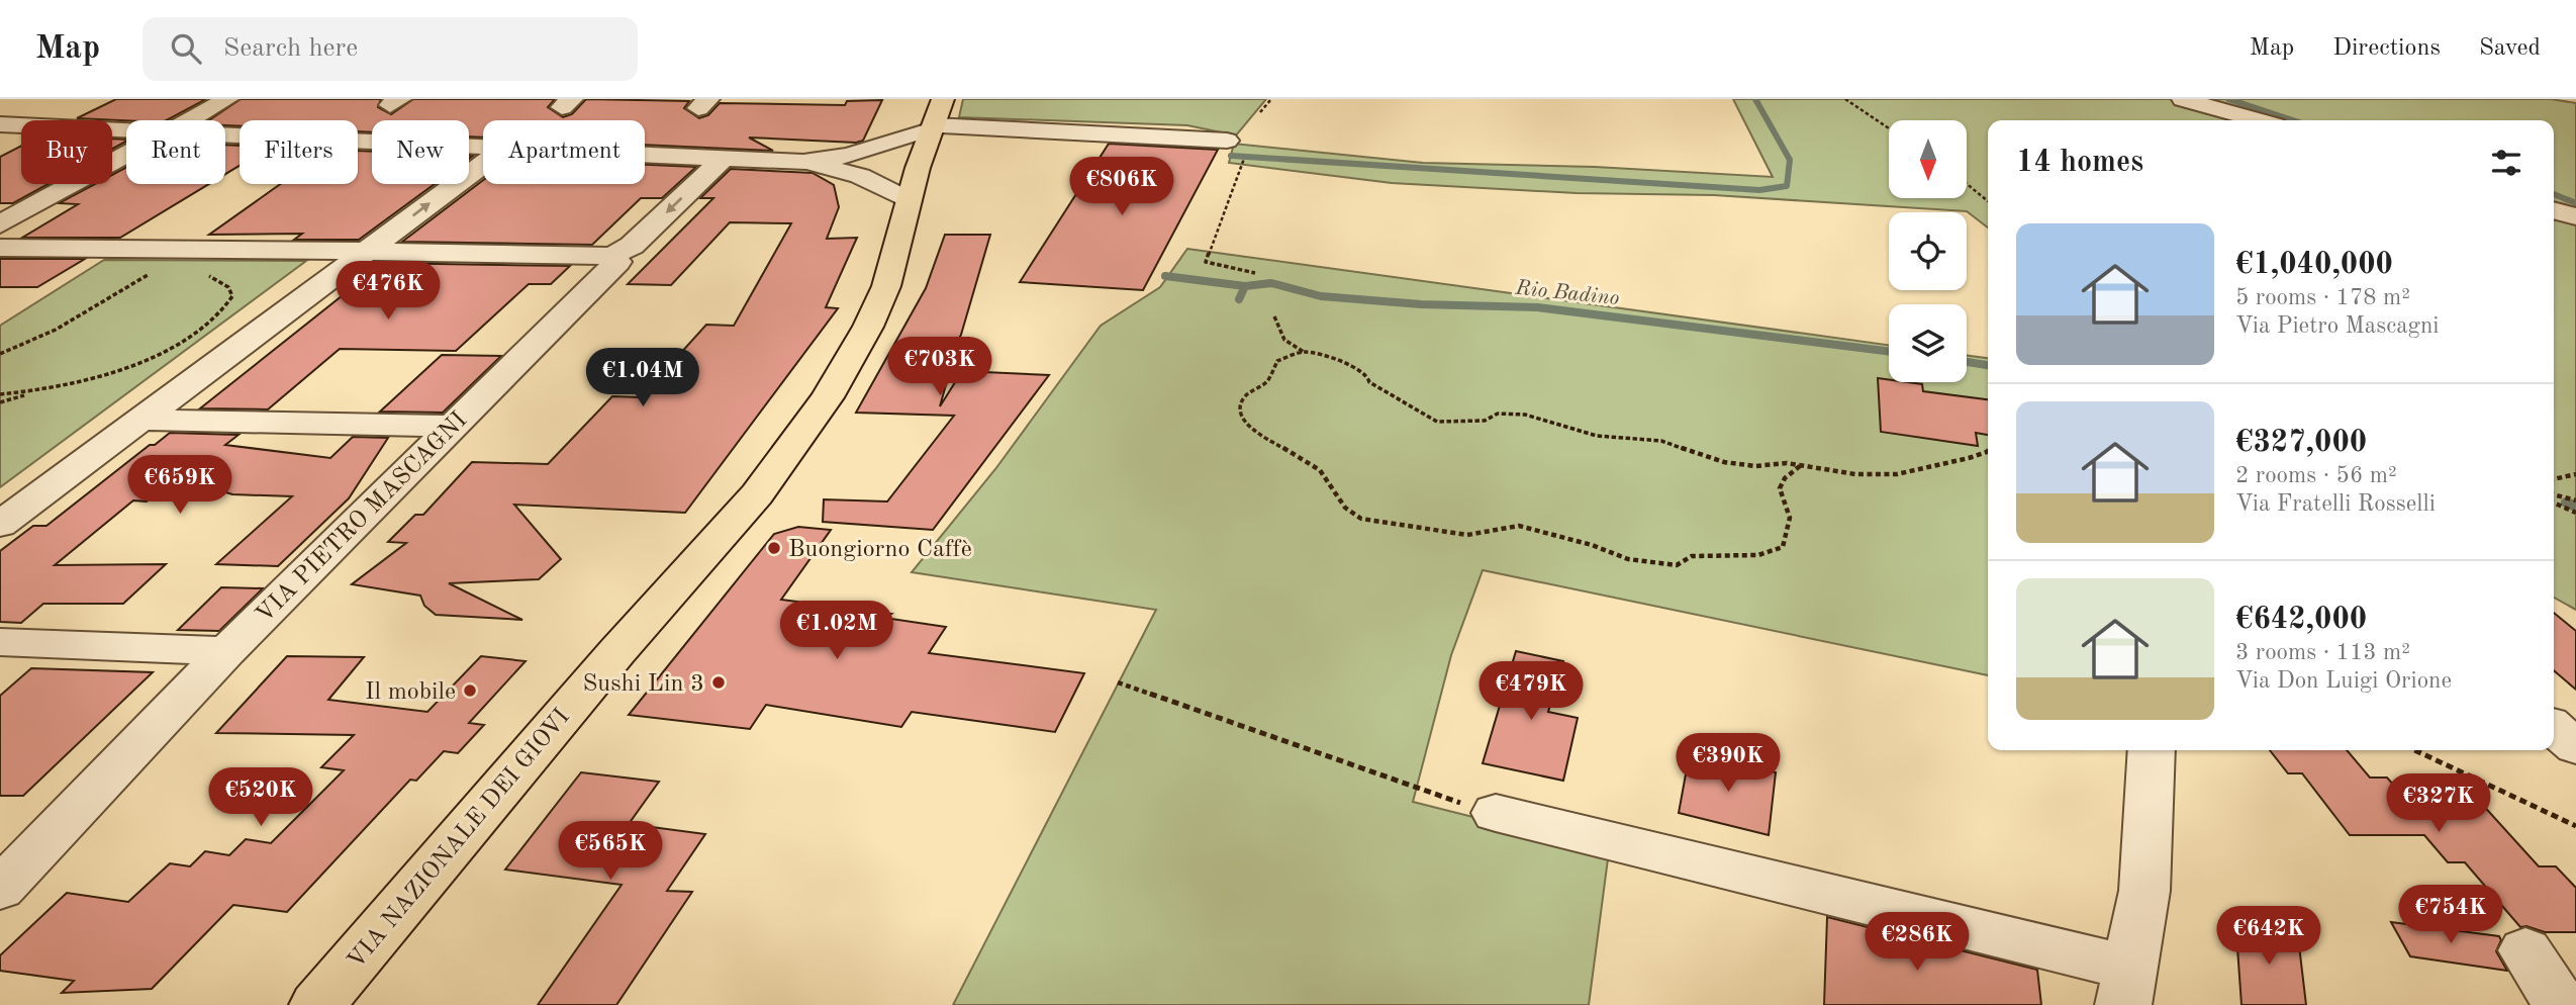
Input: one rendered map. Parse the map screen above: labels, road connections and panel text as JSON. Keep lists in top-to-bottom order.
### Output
{
  "streets": {
    "main road": ["VIA NAZIONALE DEI GIOVI"],
    "street": ["VIA PIETRO MASCAGNI"]
  },
  "water": ["Rio Badino"],
  "places": ["Buongiorno Caffè", "Sushi Lin 3", "Il mobile"],
  "north": "bottom",
  "page": {
    "header": "Map",
    "search": "Search here",
    "nav": ["Map", "Directions", "Saved"],
    "chip": [
      "Buy",
      "Rent",
      "Filters",
      "New",
      "Apartment"
    ],
    "heading": "14 homes",
    "price": [
      "€806K",
      "€476K",
      "€703K",
      "€1.04M",
      "€659K",
      "€1.02M",
      "€479K",
      "€390K",
      "€520K",
      "€327K",
      "€565K",
      "€754K",
      "€642K",
      "€286K"
    ],
    "list": [
      {
        "name": "€1,040,000",
        "note": "5 rooms · 178 m² · Via Pietro Mascagni"
      },
      {
        "name": "€327,000",
        "note": "2 rooms · 56 m² · Via Fratelli Rosselli"
      },
      {
        "name": "€642,000",
        "note": "3 rooms · 113 m² · Via Don Luigi Orione"
      }
    ]
  }
}
